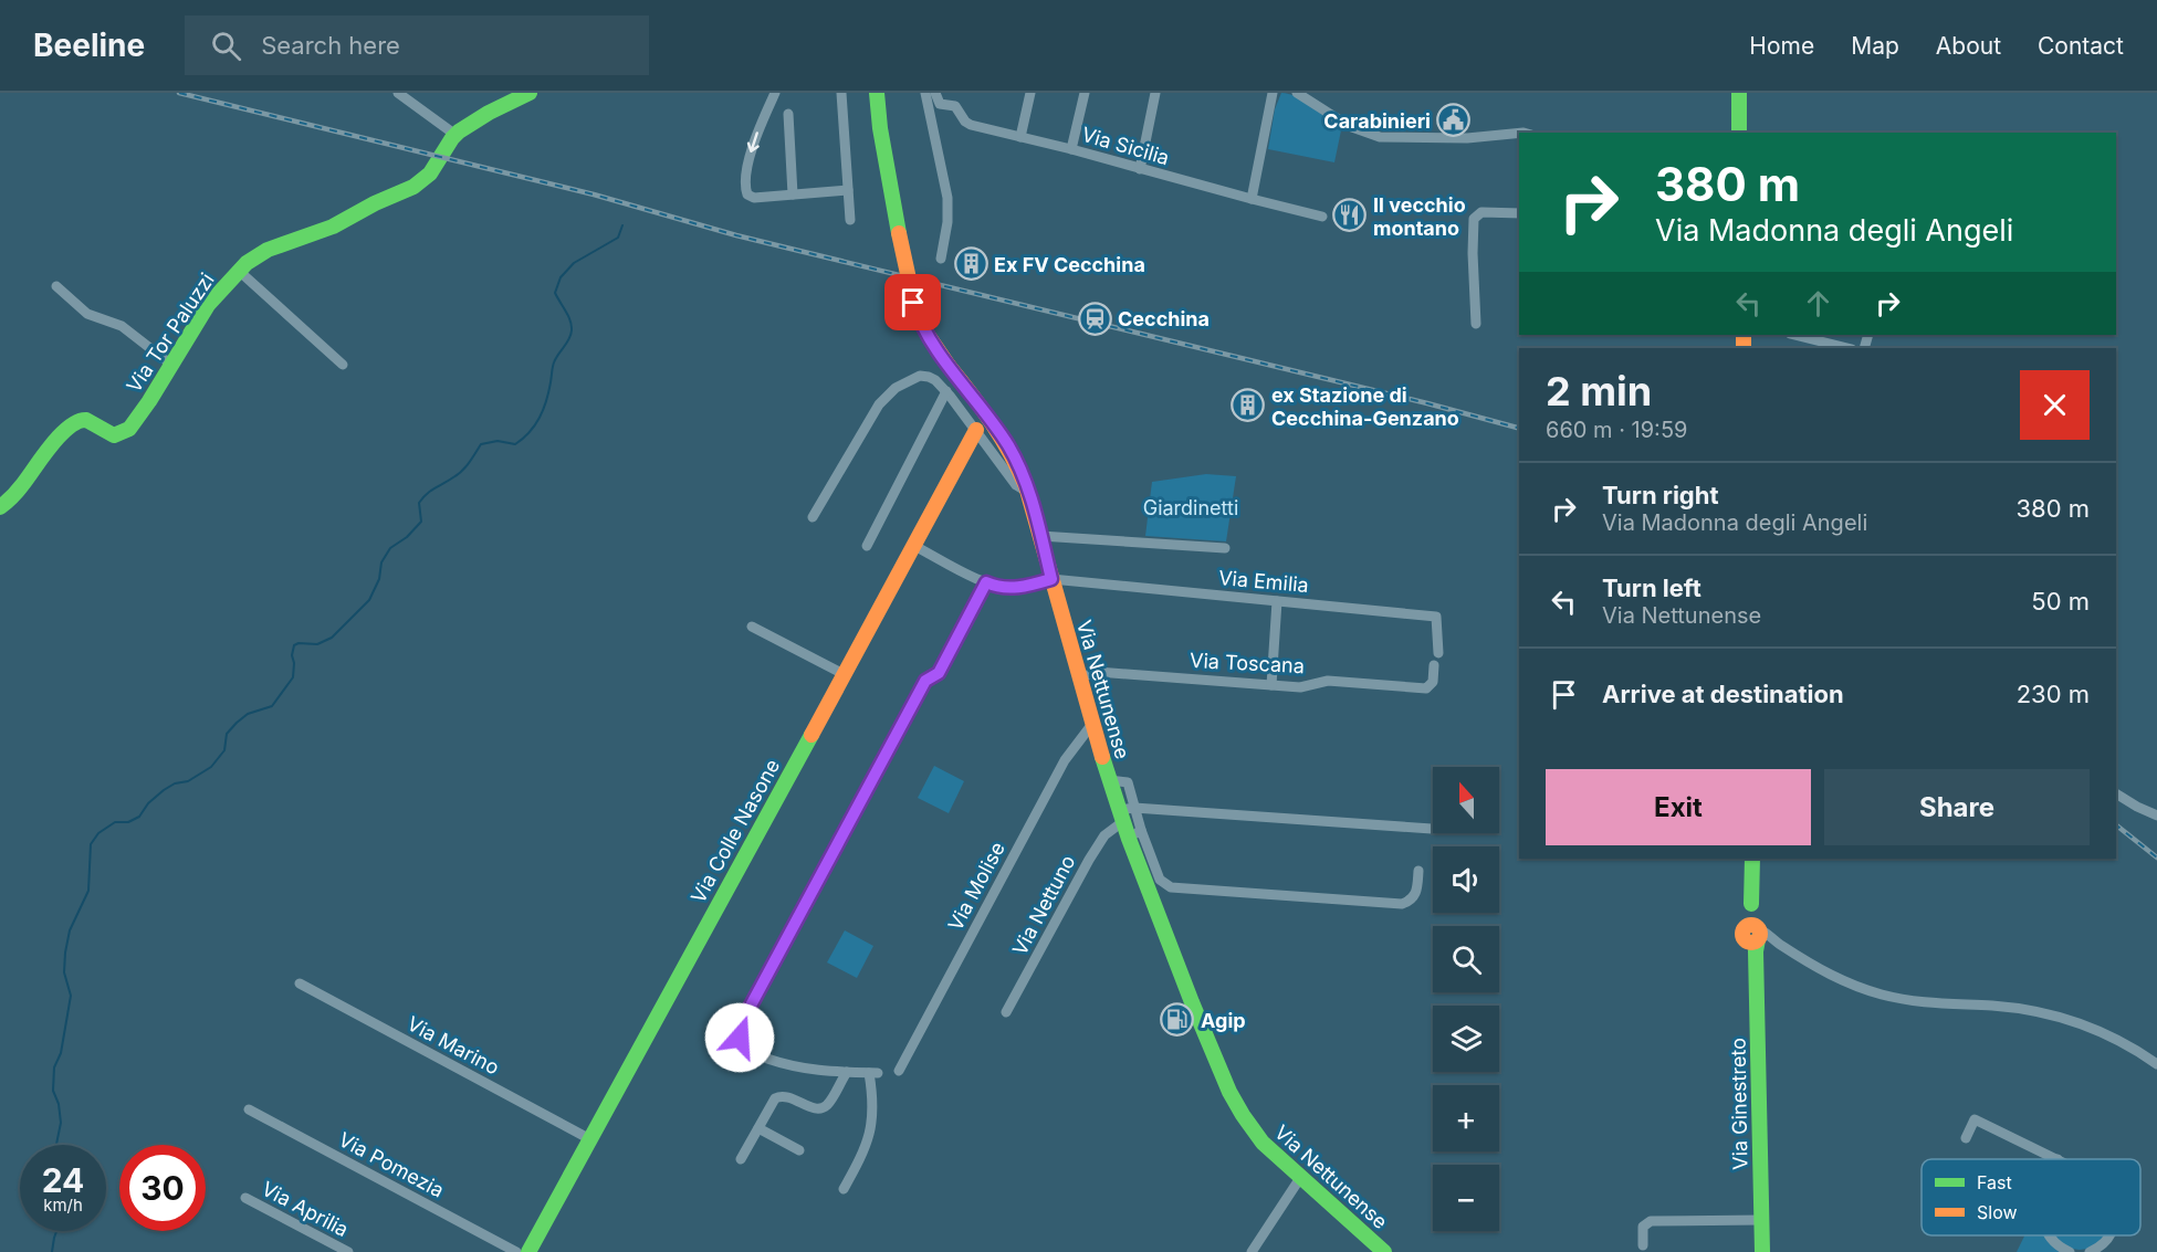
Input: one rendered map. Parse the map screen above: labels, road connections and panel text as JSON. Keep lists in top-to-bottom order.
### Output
{
  "streets": {
    "street": [
      "Via Sicilia",
      "Via Tor Paluzzi",
      "Via Emilia",
      "Via Toscana",
      "Via Nettunense",
      "Via Colle Nasone",
      "Via Molise",
      "Via Nettuno",
      "Via Marino",
      "Via Ginestreto",
      "Via Pomezia",
      "Via Aprilia"
    ]
  },
  "crossings": [
    ["Via Emilia", "Via Nettunense"],
    ["Via Toscana", "Via Nettunense"],
    ["Via Nettunense", "Via Molise"],
    ["Via Nettunense", "Via Nettuno"],
    ["Via Colle Nasone", "Via Marino"]
  ],
  "parks": ["Giardinetti"],
  "places": {
    "public building": ["Carabinieri"],
    "restaurant": ["Il vecchio montano"],
    "building": ["Ex FV Cecchina", "ex Stazione di Cecchina-Genzano"],
    "station": ["Cecchina"],
    "fuel station": ["Agip"]
  },
  "legend": ["Fast", "Slow"],
  "north": "top",
  "page": {
    "header": "Beeline",
    "search": "Search here",
    "nav": [
      "Home",
      "Map",
      "About",
      "Contact"
    ],
    "turn": ["380 m", "Via Madonna degli Angeli"],
    "heading": ["2 min", "660 m · 19:59"],
    "list": [
      {
        "name": "Turn right",
        "note": "Via Madonna degli Angeli",
        "value": "380 m"
      },
      {
        "name": "Turn left",
        "note": "Via Nettunense",
        "value": "50 m"
      },
      {
        "name": "Arrive at destination",
        "value": "230 m"
      }
    ],
    "buttons": ["Exit", "Share"],
    "map_buttons": ["+", "−"],
    "speed": "24 km/h",
    "limit": "30"
  }
}
